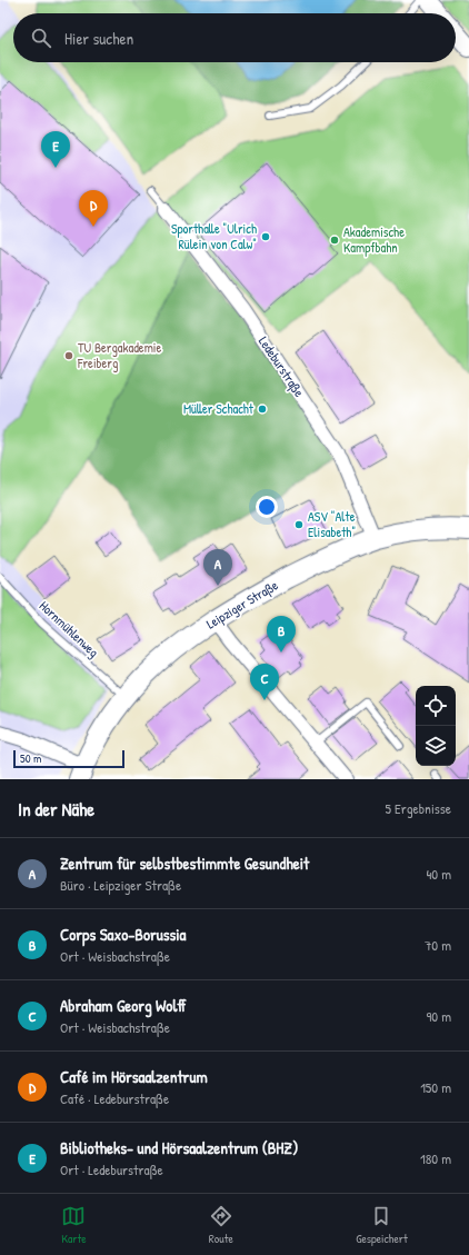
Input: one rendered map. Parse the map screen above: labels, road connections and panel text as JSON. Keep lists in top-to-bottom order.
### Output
{
  "streets": {
    "main road": ["Leipziger Straße"],
    "street": ["Ledeburstraße"],
    "lane": ["Hornmühlenweg"]
  },
  "crossings": [
    ["Ledeburstraße", "Leipziger Straße"],
    ["Leipziger Straße", "Hornmühlenweg"]
  ],
  "places": [
    "Sporthalle \"Ulrich Rülein von Calw\"",
    "Akademische Kampfbahn",
    "TU Bergakademie Freiberg",
    "Müller Schacht",
    "ASV \"Alte Elisabeth\""
  ],
  "scale_bar": "50 m",
  "page": {
    "search": "Hier suchen",
    "pins": [
      "E",
      "D",
      "A",
      "B",
      "C"
    ],
    "scale": "50 m",
    "heading": ["In der Nähe", "5 Ergebnisse"],
    "list": [
      {
        "mark": "A",
        "name": "Zentrum für selbstbestimmte Gesundheit",
        "note": "Büro · Leipziger Straße",
        "value": "40 m"
      },
      {
        "mark": "B",
        "name": "Corps Saxo-Borussia",
        "note": "Ort · Weisbachstraße",
        "value": "70 m"
      },
      {
        "mark": "C",
        "name": "Abraham Georg Wolff",
        "note": "Ort · Weisbachstraße",
        "value": "90 m"
      },
      {
        "mark": "D",
        "name": "Café im Hörsaalzentrum",
        "note": "Café · Ledeburstraße",
        "value": "150 m"
      },
      {
        "mark": "E",
        "name": "Bibliotheks- und Hörsaalzentrum (BHZ)",
        "note": "Ort · Ledeburstraße",
        "value": "180 m"
      }
    ],
    "nav": ["Karte", "Route", "Gespeichert"]
  }
}
